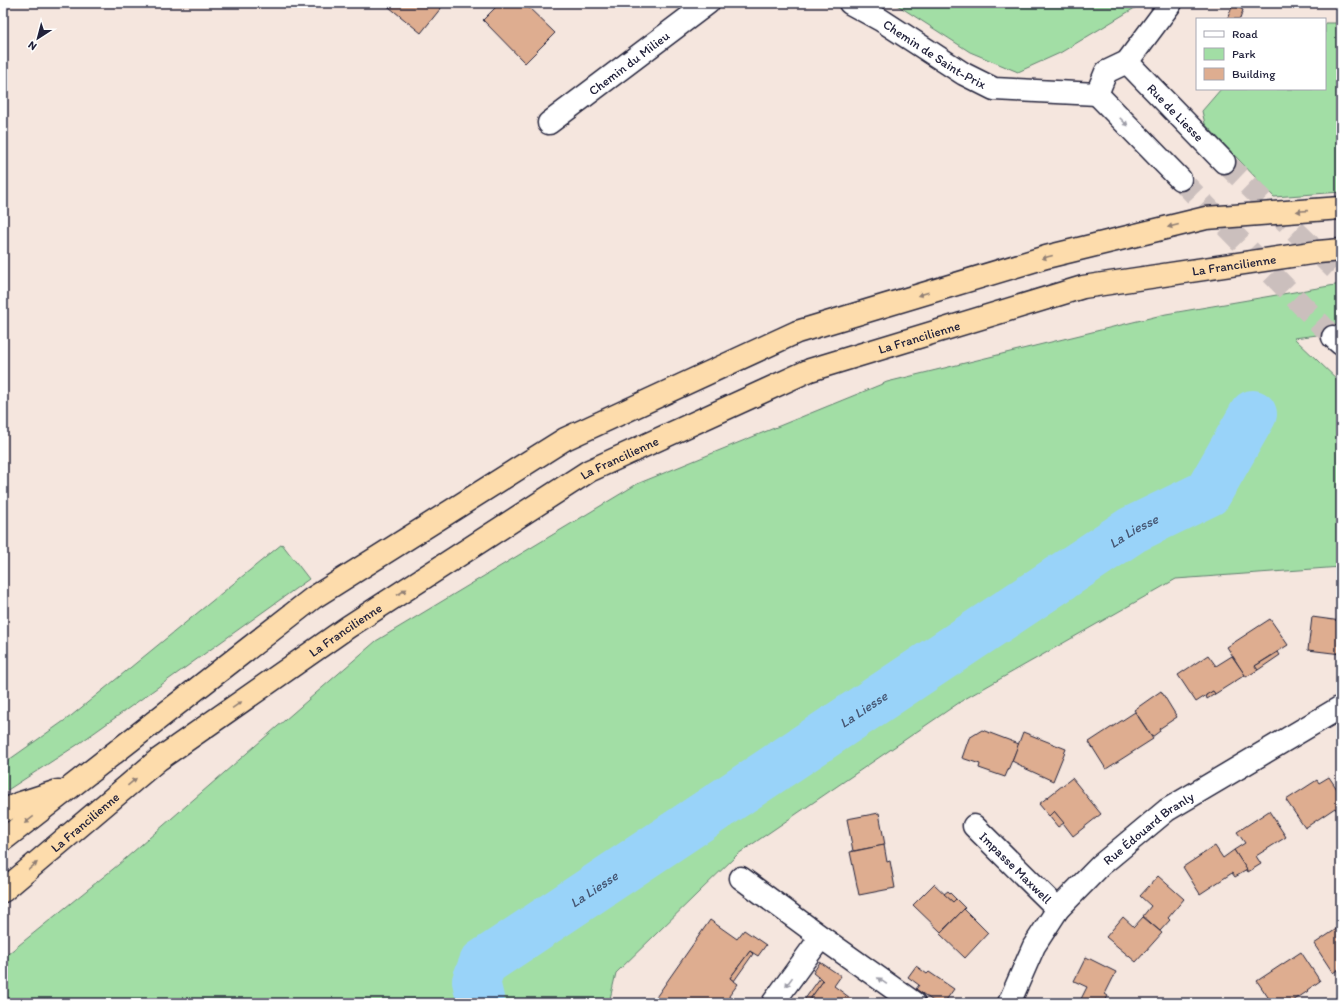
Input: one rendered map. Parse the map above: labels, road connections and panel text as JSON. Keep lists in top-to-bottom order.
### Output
{
  "streets": {
    "highway": ["La Francilienne"],
    "street": [
      "Chemin de Saint-Prix",
      "Chemin du Milieu",
      "Rue de Liesse",
      "Rue Édouard Branly",
      "Impasse Maxwell"
    ]
  },
  "crossings": [
    ["Rue Édouard Branly", "Impasse Maxwell"]
  ],
  "water": ["La Liesse"],
  "legend": ["Road", "Park", "Building"],
  "north": "bottom left"
}
